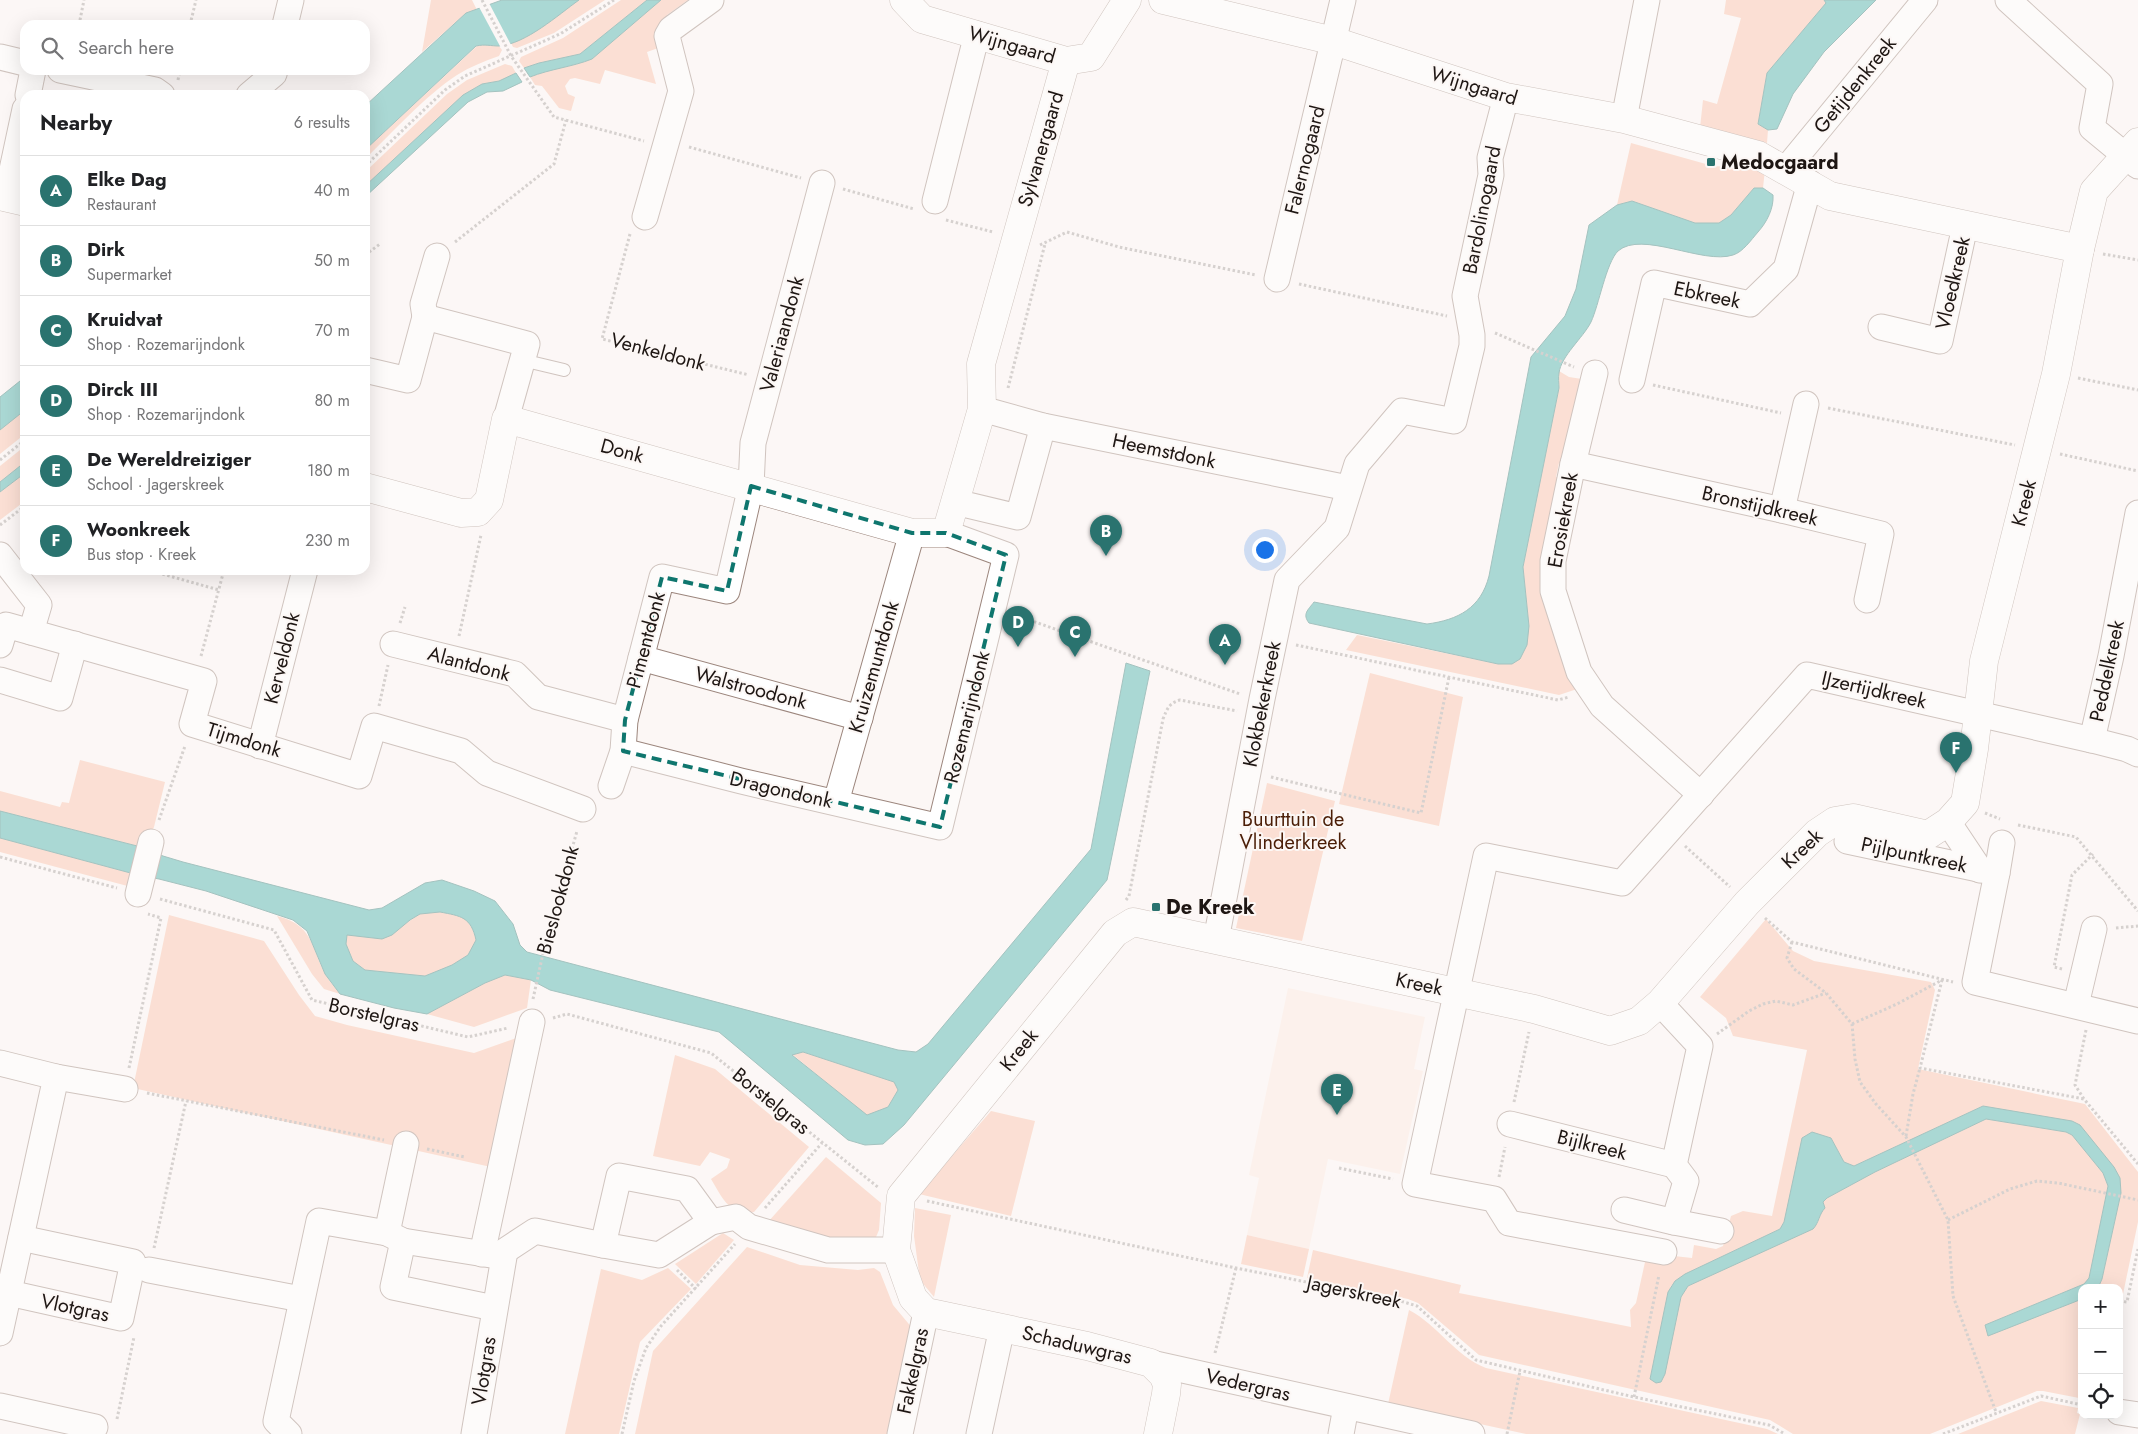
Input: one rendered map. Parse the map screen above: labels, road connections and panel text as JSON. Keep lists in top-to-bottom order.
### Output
{
  "streets": {
    "street": [
      "Wijngaard",
      "Getijdenkreek",
      "Sylvanergaard",
      "Falernogaard",
      "Bardolinogaard",
      "Vloedkreek",
      "Ebkreek",
      "Valeriaandonk",
      "Donk",
      "Heemstdonk",
      "Kreek",
      "Bronstijdkreek",
      "Erosiekreek",
      "Pimentdonk",
      "Kerveldonk",
      "Alantdonk",
      "Kruizemuntdonk",
      "Peddelkreek",
      "Walstroodonk",
      "IJzertijdkreek",
      "Klokbekerkreek",
      "Rozemarijndonk",
      "Tijmdonk",
      "Dragondonk",
      "Pijlpuntkreek",
      "Bijlkreek",
      "Vlotgras",
      "Schaduwgras",
      "Fakkelgras",
      "Vedergras"
    ],
    "path": [
      "Venkeldonk",
      "Bieslookdonk",
      "Borstelgras",
      "Jagerskreek"
    ]
  },
  "crossings": [
    ["Wijngaard", "Getijdenkreek"],
    ["Wijngaard", "Sylvanergaard"],
    ["Wijngaard", "Falernogaard"],
    ["Wijngaard", "Bardolinogaard"],
    ["Bardolinogaard", "Heemstdonk"],
    ["Bardolinogaard", "Klokbekerkreek"],
    ["Valeriaandonk", "Venkeldonk"],
    ["Valeriaandonk", "Donk"],
    ["Valeriaandonk", "Pimentdonk"],
    ["Donk", "Pimentdonk"],
    ["Donk", "Kruizemuntdonk"],
    ["Donk", "Rozemarijndonk"],
    ["Heemstdonk", "Klokbekerkreek"],
    ["Kreek", "IJzertijdkreek"],
    ["Kreek", "Klokbekerkreek"],
    ["Kreek", "Pijlpuntkreek"],
    ["Kreek", "Borstelgras"],
    ["Kreek", "Jagerskreek"],
    ["Kreek", "Fakkelgras"],
    ["Bronstijdkreek", "Erosiekreek"],
    ["Erosiekreek", "IJzertijdkreek"],
    ["Pimentdonk", "Alantdonk"],
    ["Pimentdonk", "Walstroodonk"],
    ["Pimentdonk", "Dragondonk"],
    ["Kerveldonk", "Tijmdonk"],
    ["Kruizemuntdonk", "Walstroodonk"],
    ["Kruizemuntdonk", "Dragondonk"],
    ["Rozemarijndonk", "Dragondonk"],
    ["Tijmdonk", "Bieslookdonk"],
    ["Borstelgras", "Jagerskreek"],
    ["Borstelgras", "Fakkelgras"],
    ["Jagerskreek", "Fakkelgras"],
    ["Schaduwgras", "Fakkelgras"],
    ["Schaduwgras", "Vedergras"]
  ],
  "parks": ["Buurttuin de Vlinderkreek"],
  "places": {
    "transit": ["Medocgaard", "De Kreek"]
  },
  "page": {
    "search": "Search here",
    "heading": ["Nearby", "6 results"],
    "list": [
      {
        "mark": "A",
        "name": "Elke Dag",
        "note": "Restaurant",
        "value": "40 m"
      },
      {
        "mark": "B",
        "name": "Dirk",
        "note": "Supermarket",
        "value": "50 m"
      },
      {
        "mark": "C",
        "name": "Kruidvat",
        "note": "Shop · Rozemarijndonk",
        "value": "70 m"
      },
      {
        "mark": "D",
        "name": "Dirck III",
        "note": "Shop · Rozemarijndonk",
        "value": "80 m"
      },
      {
        "mark": "E",
        "name": "De Wereldreiziger",
        "note": "School · Jagerskreek",
        "value": "180 m"
      },
      {
        "mark": "F",
        "name": "Woonkreek",
        "note": "Bus stop · Kreek",
        "value": "230 m"
      }
    ],
    "pins": [
      "B",
      "D",
      "C",
      "A",
      "F",
      "E"
    ],
    "map_buttons": ["+", "−"]
  }
}
